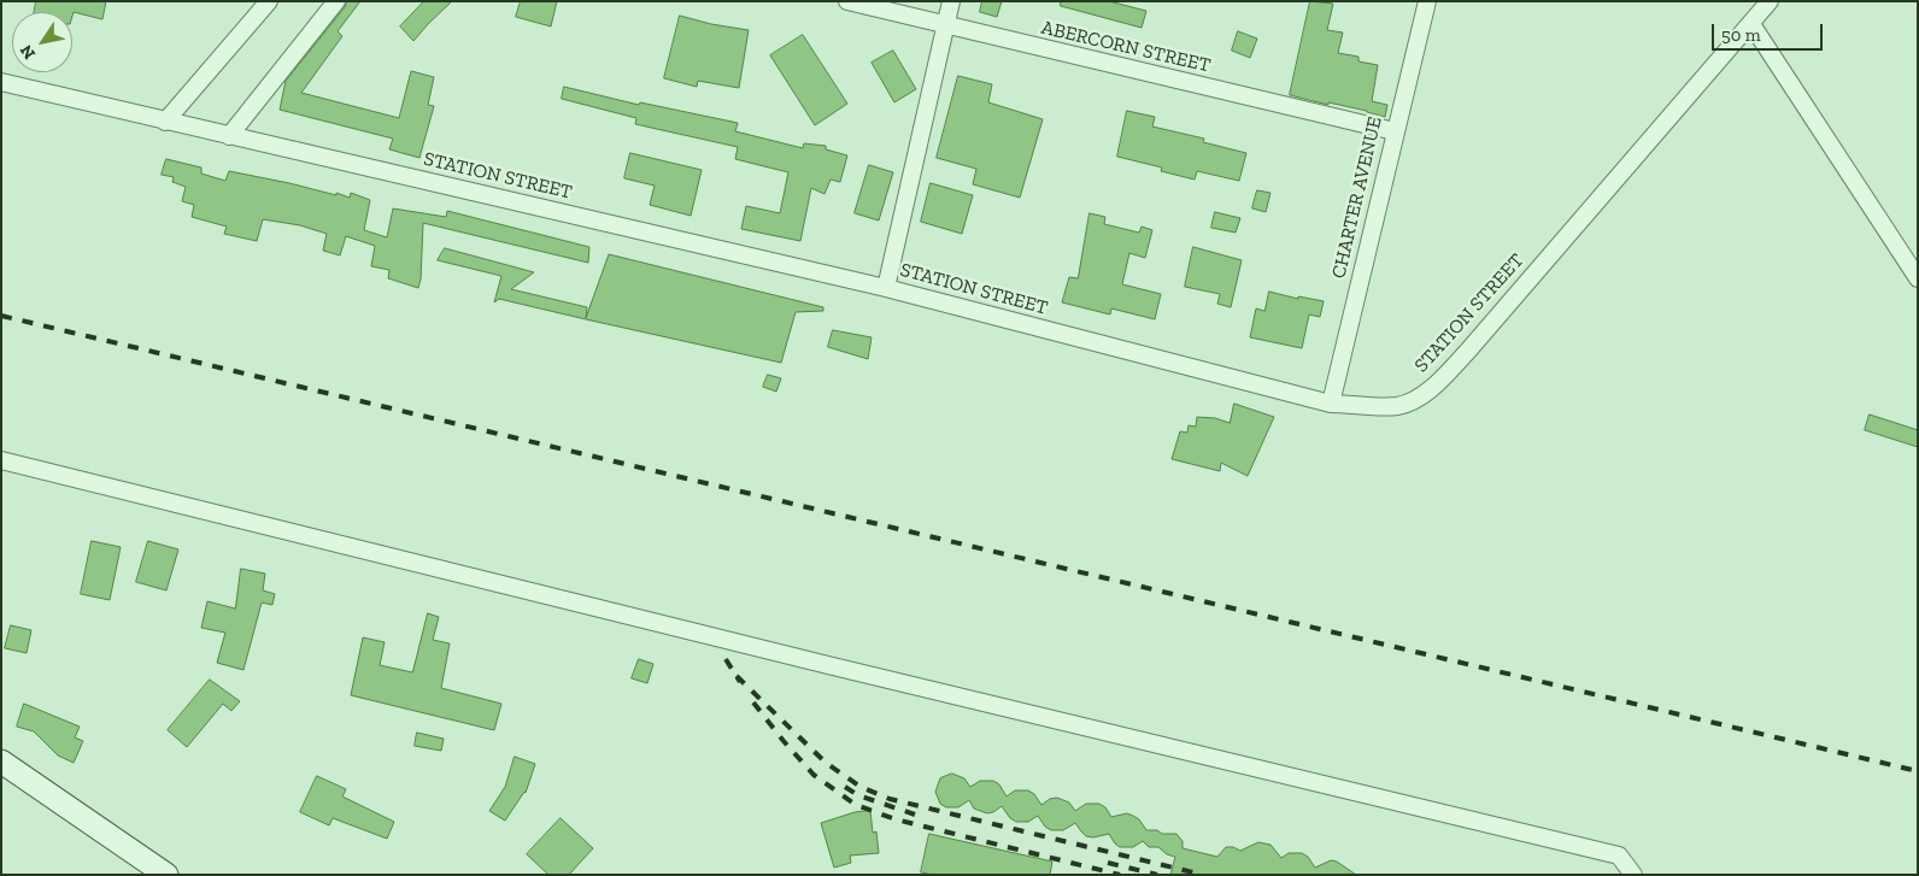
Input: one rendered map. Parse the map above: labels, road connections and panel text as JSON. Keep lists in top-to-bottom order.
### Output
{
  "streets": {
    "street": ["ABERCORN STREET", "STATION STREET", "CHARTER AVENUE"]
  },
  "crossings": [
    ["ABERCORN STREET", "CHARTER AVENUE"],
    ["STATION STREET", "CHARTER AVENUE"]
  ],
  "scale_bar": "50 m",
  "north": "bottom left"
}
